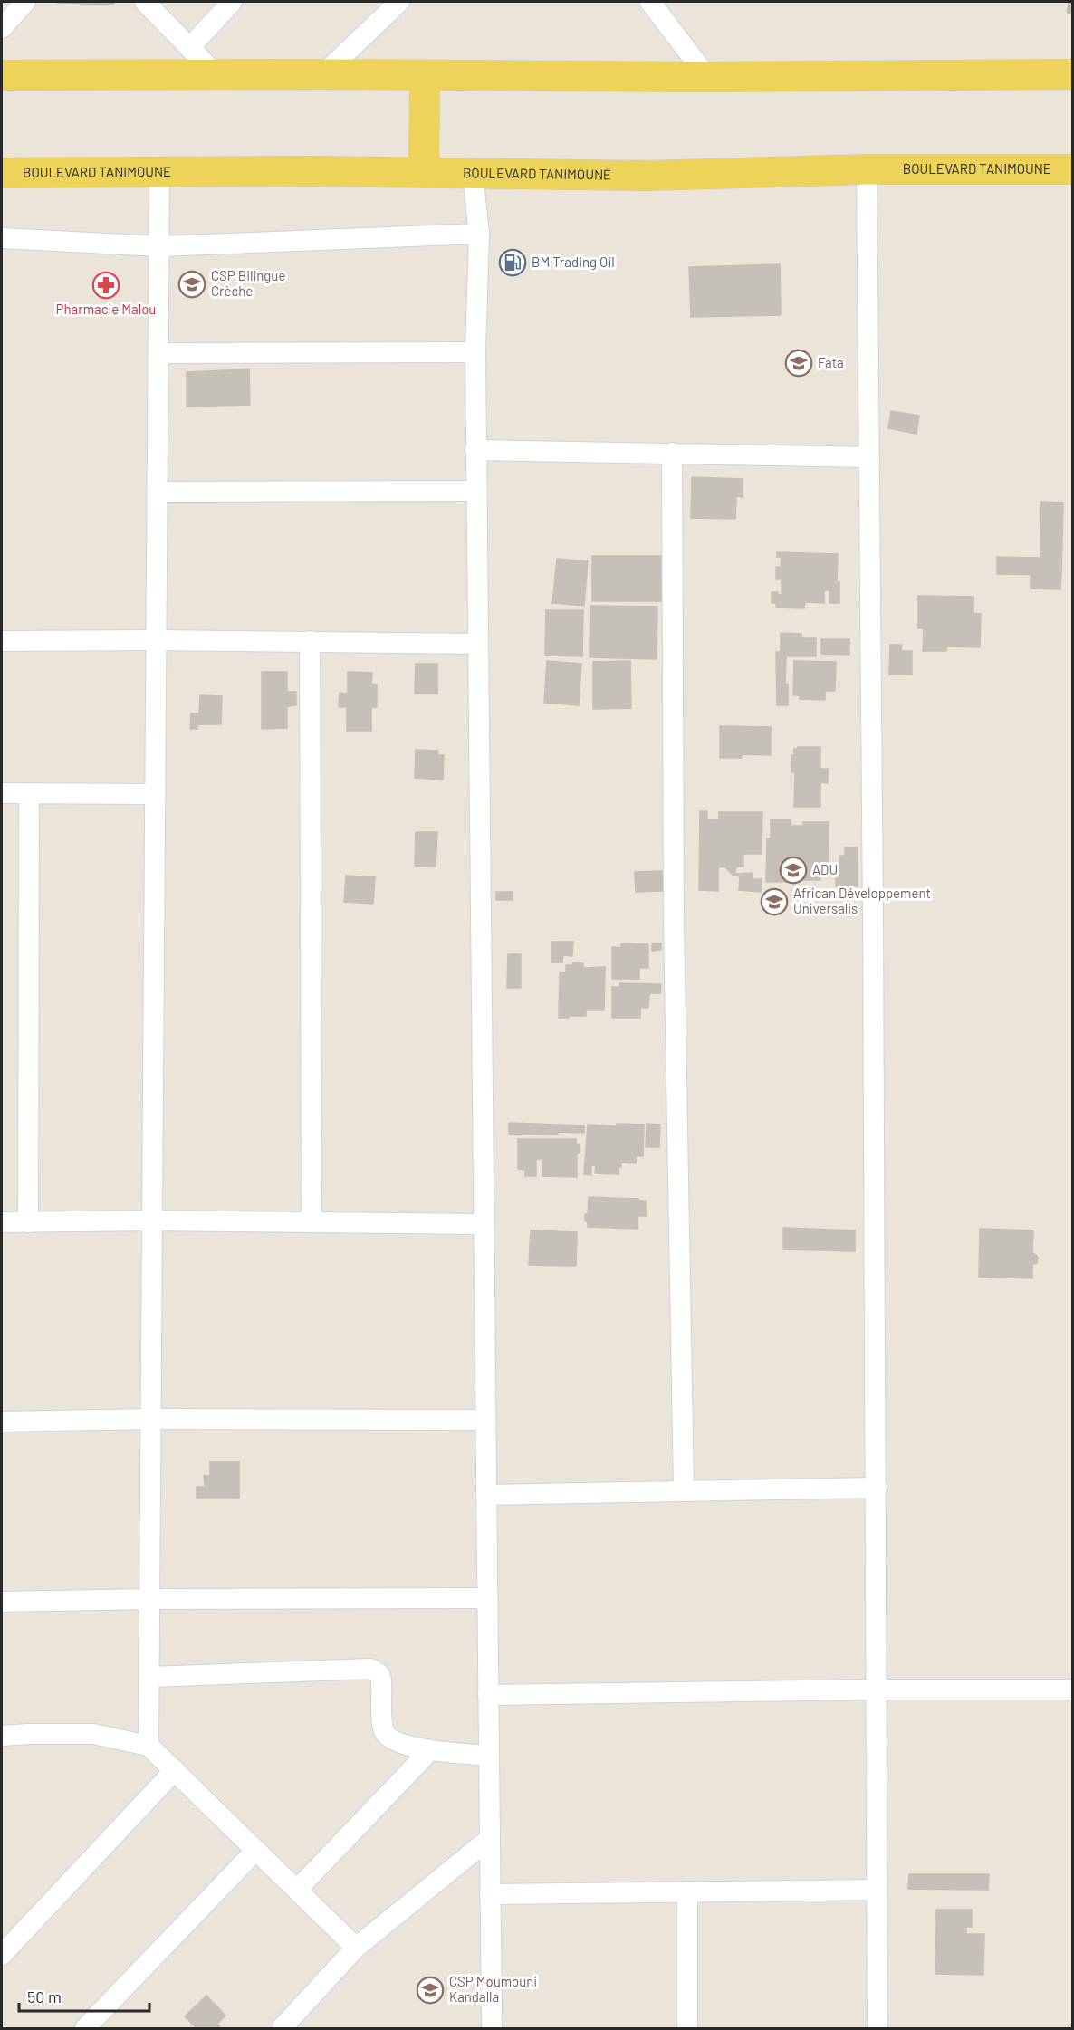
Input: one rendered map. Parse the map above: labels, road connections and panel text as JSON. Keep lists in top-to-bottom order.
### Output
{
  "streets": {
    "main road": ["BOULEVARD TANIMOUNE"]
  },
  "places": {
    "fuel station": ["BM Trading Oil"],
    "school or university": [
      "CSP Bilingue Crèche",
      "Fata",
      "ADU",
      "African Développement Universalis",
      "CSP Moumouni Kandalla"
    ],
    "pharmacy": ["Pharmacie Malou"]
  },
  "scale_bar": "50 m"
}
